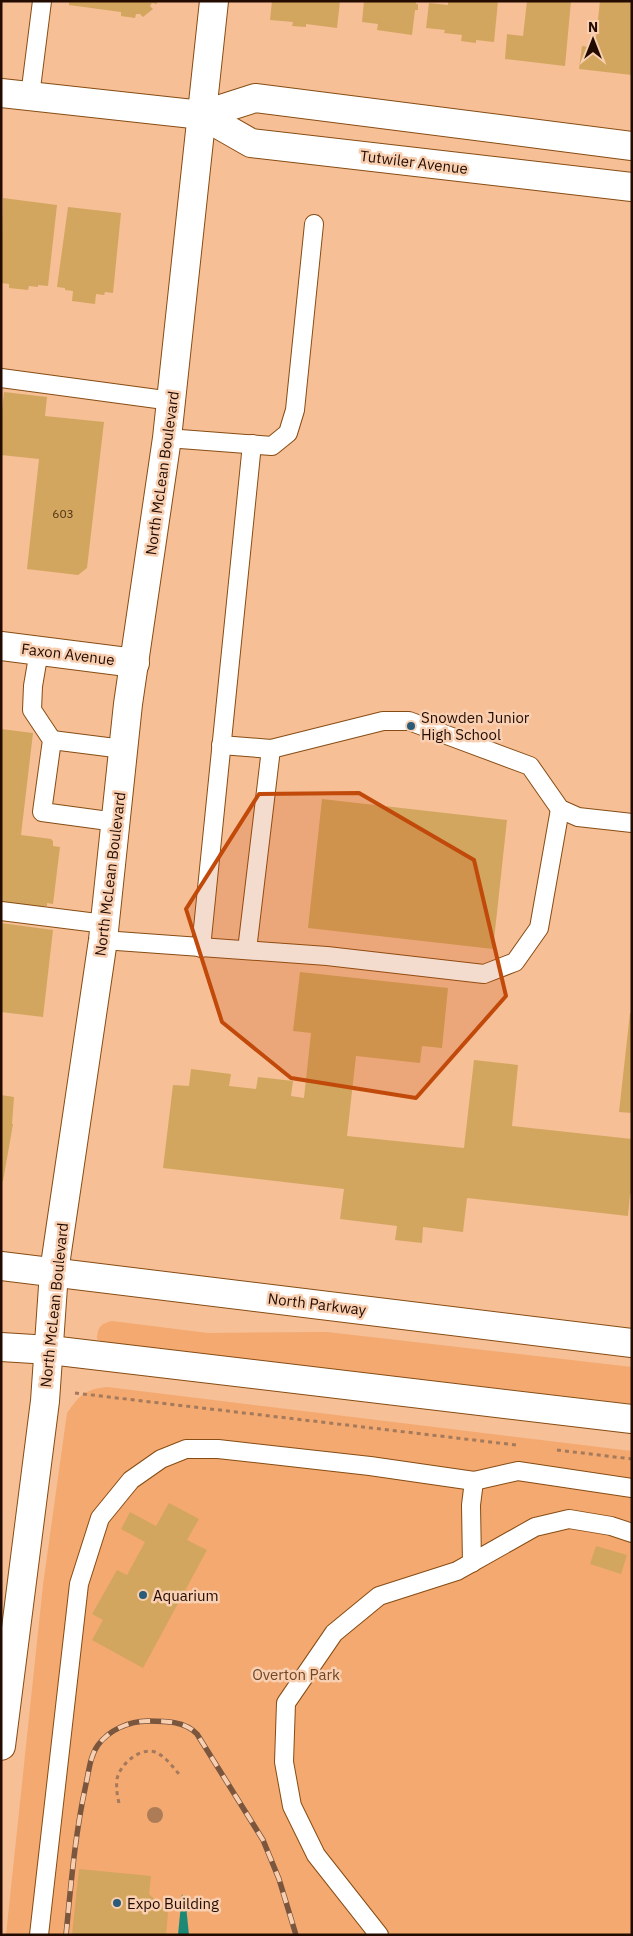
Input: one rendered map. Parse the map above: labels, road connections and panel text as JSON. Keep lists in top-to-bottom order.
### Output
{
  "streets": {
    "main road": [
      "Tutwiler Avenue",
      "North McLean Boulevard",
      "Faxon Avenue",
      "North Parkway"
    ]
  },
  "crossings": [
    ["Tutwiler Avenue", "North McLean Boulevard"],
    ["North McLean Boulevard", "Faxon Avenue"],
    ["North McLean Boulevard", "North Parkway"]
  ],
  "parks": ["Overton Park"],
  "places": ["Snowden Junior High School", "Aquarium", "Expo Building"],
  "house_numbers": ["603"],
  "north": "top"
}
